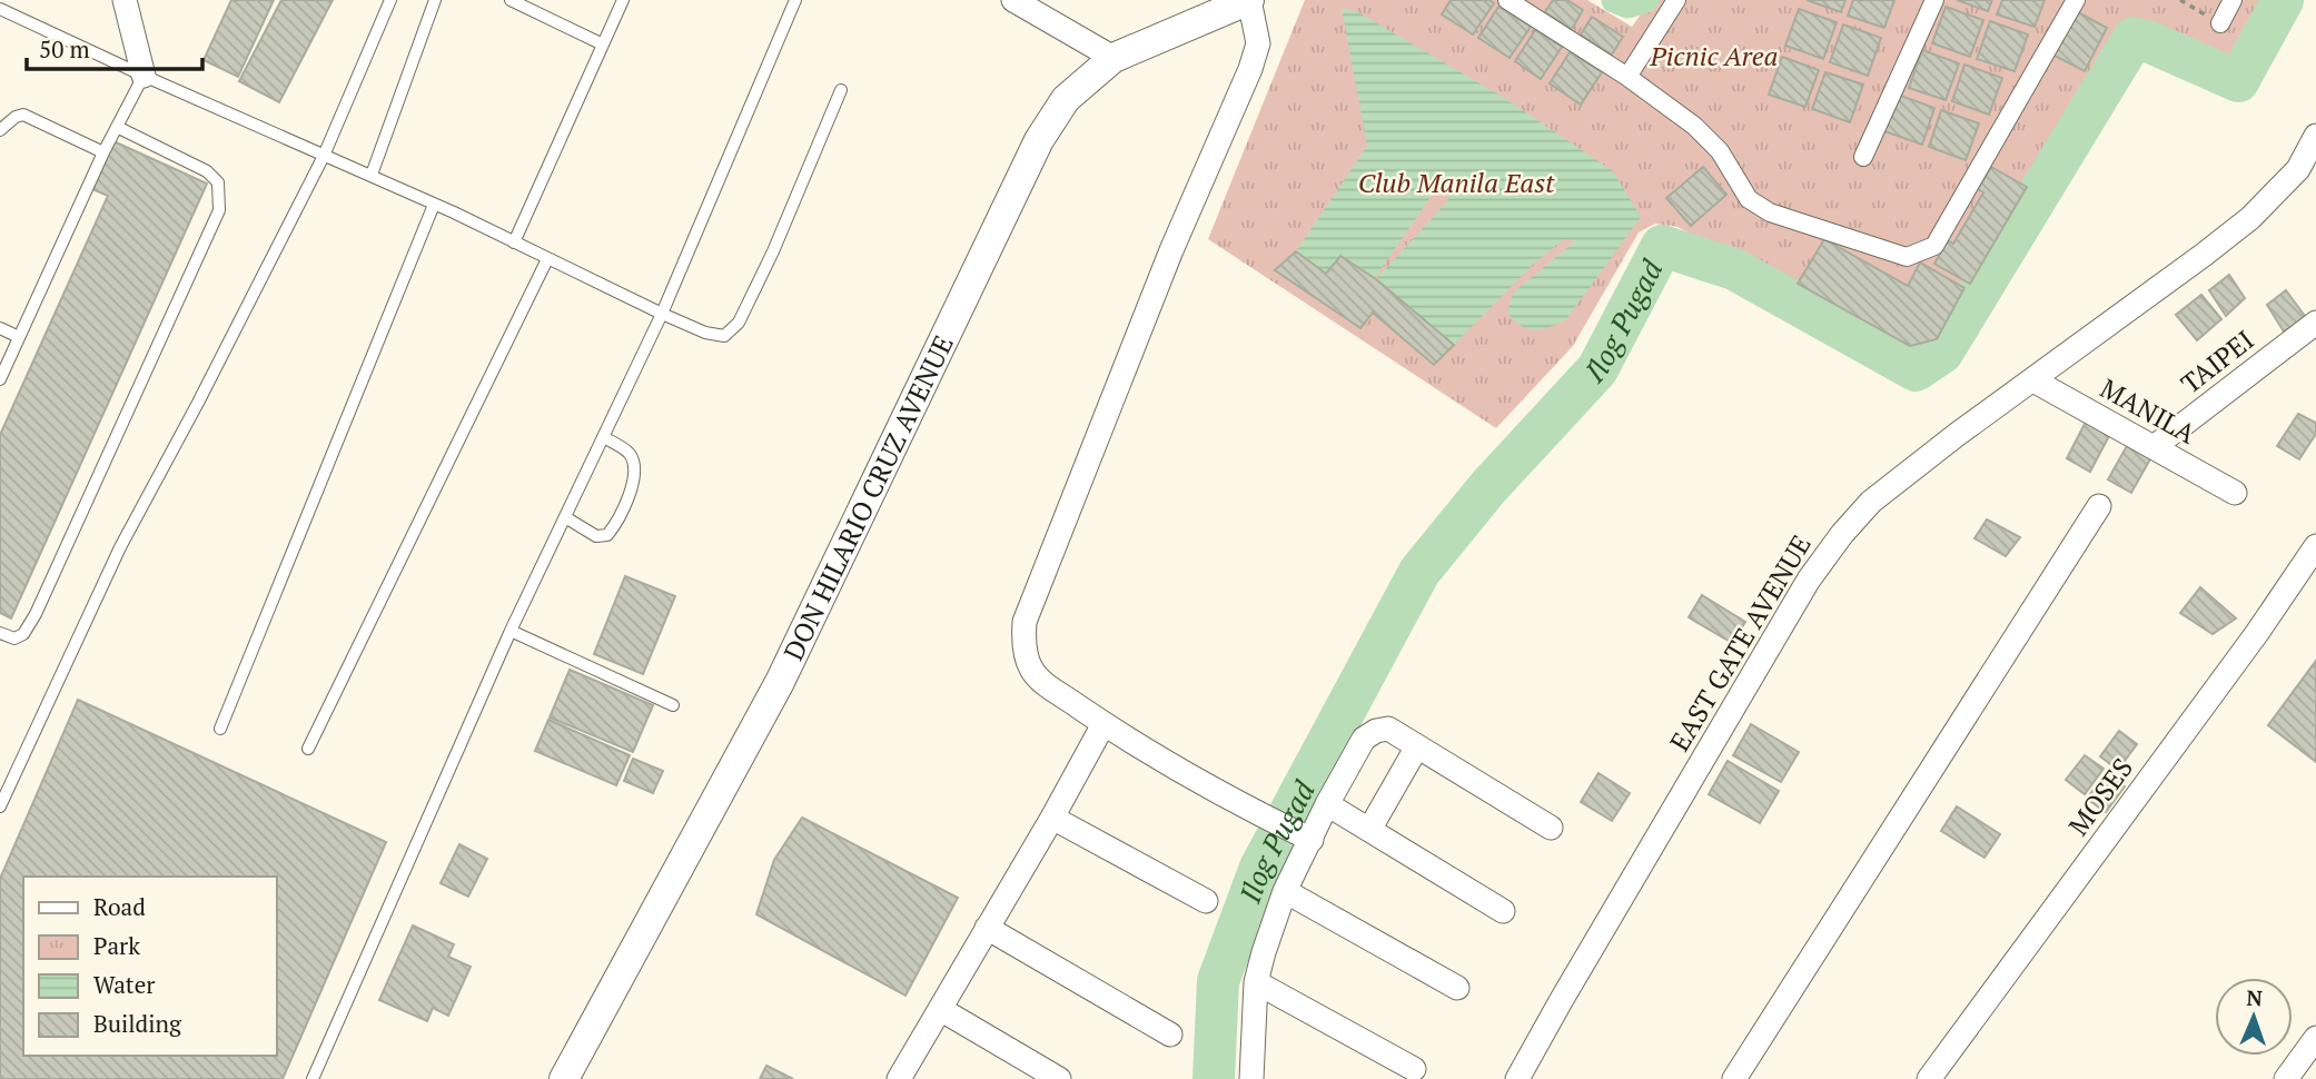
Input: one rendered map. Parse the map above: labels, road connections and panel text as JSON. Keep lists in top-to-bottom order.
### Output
{
  "streets": {
    "street": [
      "TAIPEI",
      "MANILA",
      "DON HILARIO CRUZ AVENUE",
      "EAST GATE AVENUE",
      "MOSES"
    ]
  },
  "crossings": [
    ["TAIPEI", "MANILA"],
    ["MANILA", "EAST GATE AVENUE"]
  ],
  "water": ["Ilog Pugad"],
  "parks": ["Picnic Area", "Club Manila East"],
  "legend": [
    "Road",
    "Park",
    "Water",
    "Building"
  ],
  "scale_bar": "50 m",
  "north": "top"
}
